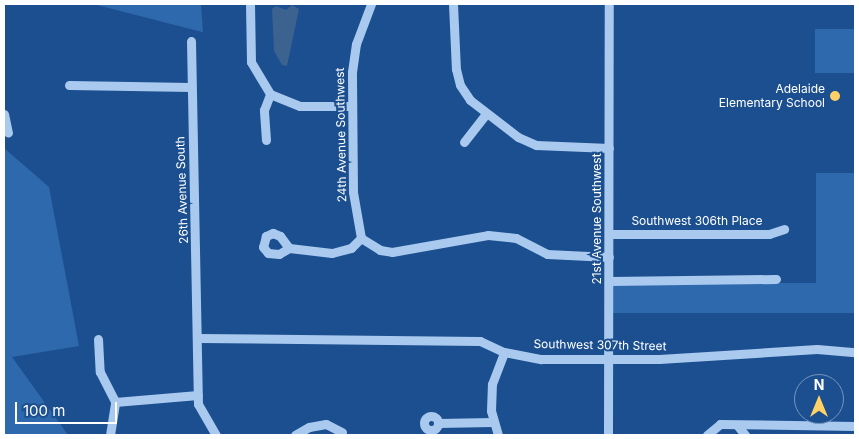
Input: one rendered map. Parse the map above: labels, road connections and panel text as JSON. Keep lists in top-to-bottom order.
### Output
{
  "streets": {
    "street": [
      "24th Avenue Southwest",
      "26th Avenue South",
      "21st Avenue Southwest",
      "Southwest 306th Place",
      "Southwest 307th Street"
    ]
  },
  "crossings": [
    ["26th Avenue South", "Southwest 307th Street"],
    ["21st Avenue Southwest", "Southwest 306th Place"],
    ["21st Avenue Southwest", "Southwest 307th Street"]
  ],
  "places": ["Adelaide Elementary School"],
  "scale_bar": "100 m",
  "north": "top"
}
